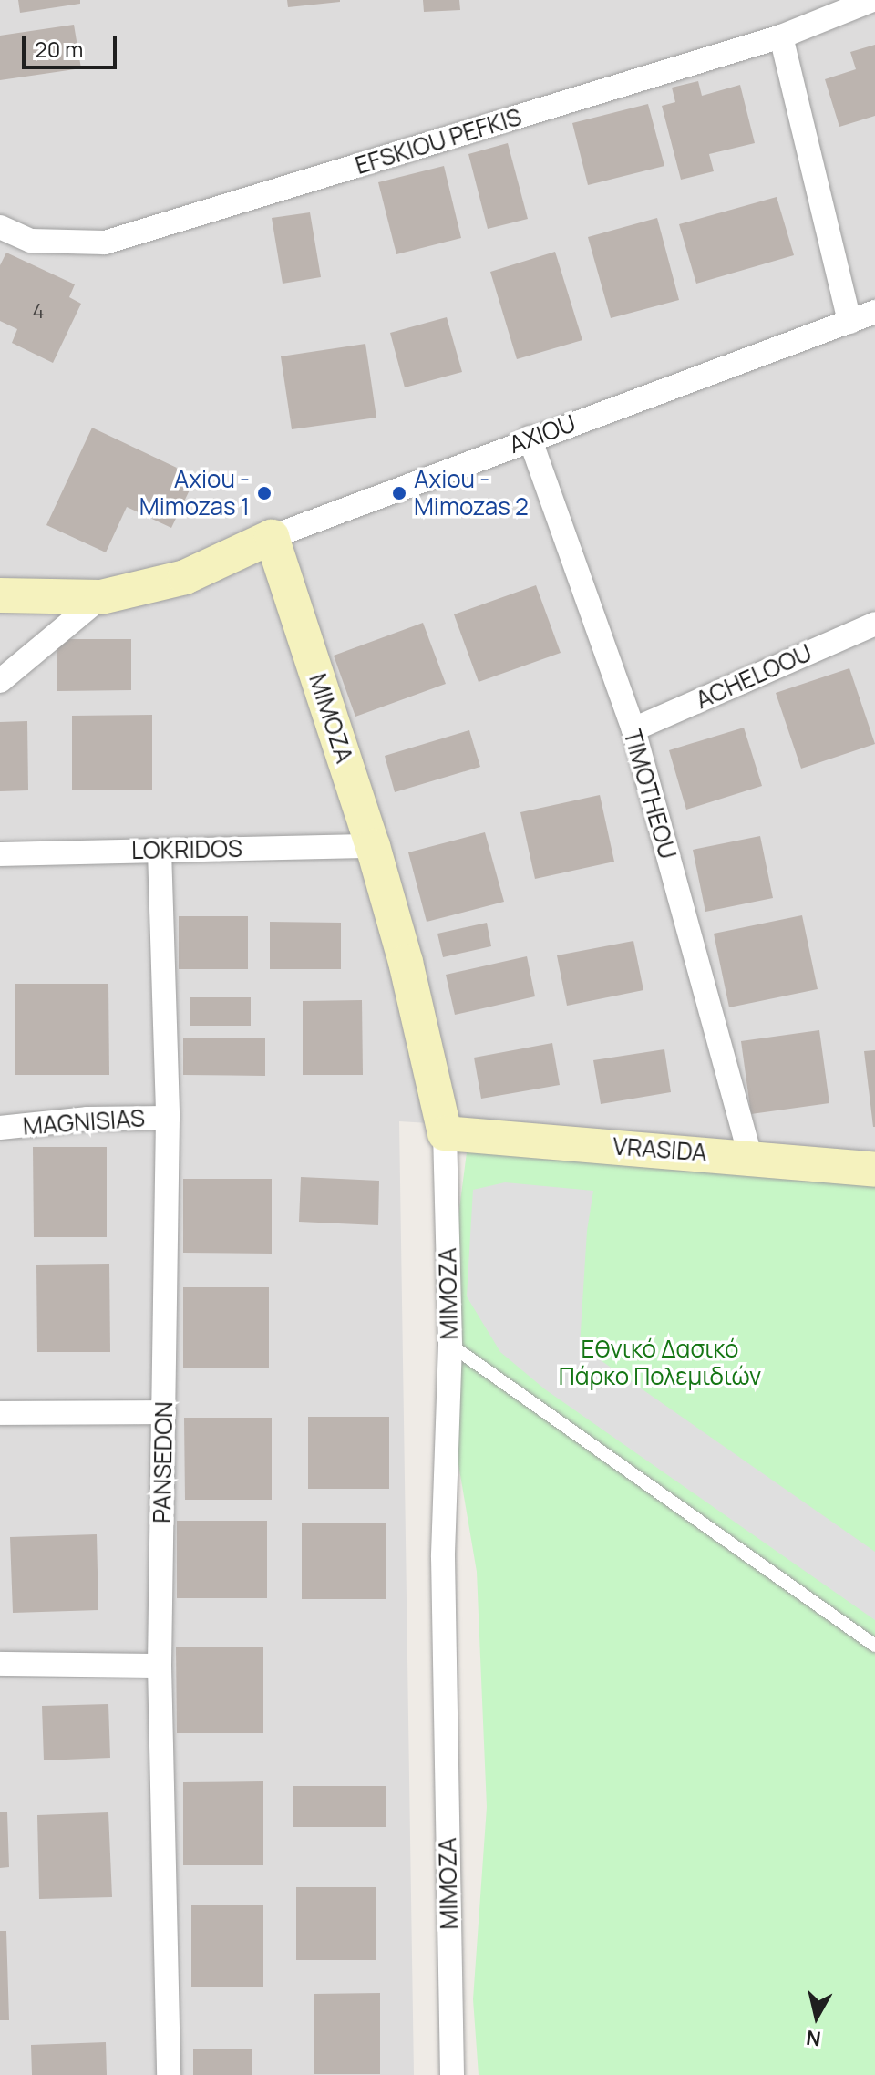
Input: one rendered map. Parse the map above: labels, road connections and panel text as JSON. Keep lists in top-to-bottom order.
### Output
{
  "streets": {
    "street": [
      "EFSKIOU PEFKIS",
      "AXIOU",
      "ACHELOOU",
      "MIMOZA",
      "TIMOTHEOU",
      "LOKRIDOS",
      "MAGNISIAS",
      "VRASIDA",
      "PANSEDON"
    ]
  },
  "crossings": [
    ["AXIOU", "MIMOZA"],
    ["AXIOU", "TIMOTHEOU"],
    ["ACHELOOU", "TIMOTHEOU"],
    ["MIMOZA", "LOKRIDOS"],
    ["MIMOZA", "VRASIDA"],
    ["TIMOTHEOU", "VRASIDA"],
    ["LOKRIDOS", "PANSEDON"],
    ["MAGNISIAS", "PANSEDON"]
  ],
  "parks": ["Εθνικό Δασικό Πάρκο Πολεμιδιών"],
  "places": ["Axiou - Mimozas 1", "Axiou - Mimozas 2"],
  "house_numbers": ["4"],
  "scale_bar": "20 m",
  "north": "bottom"
}
